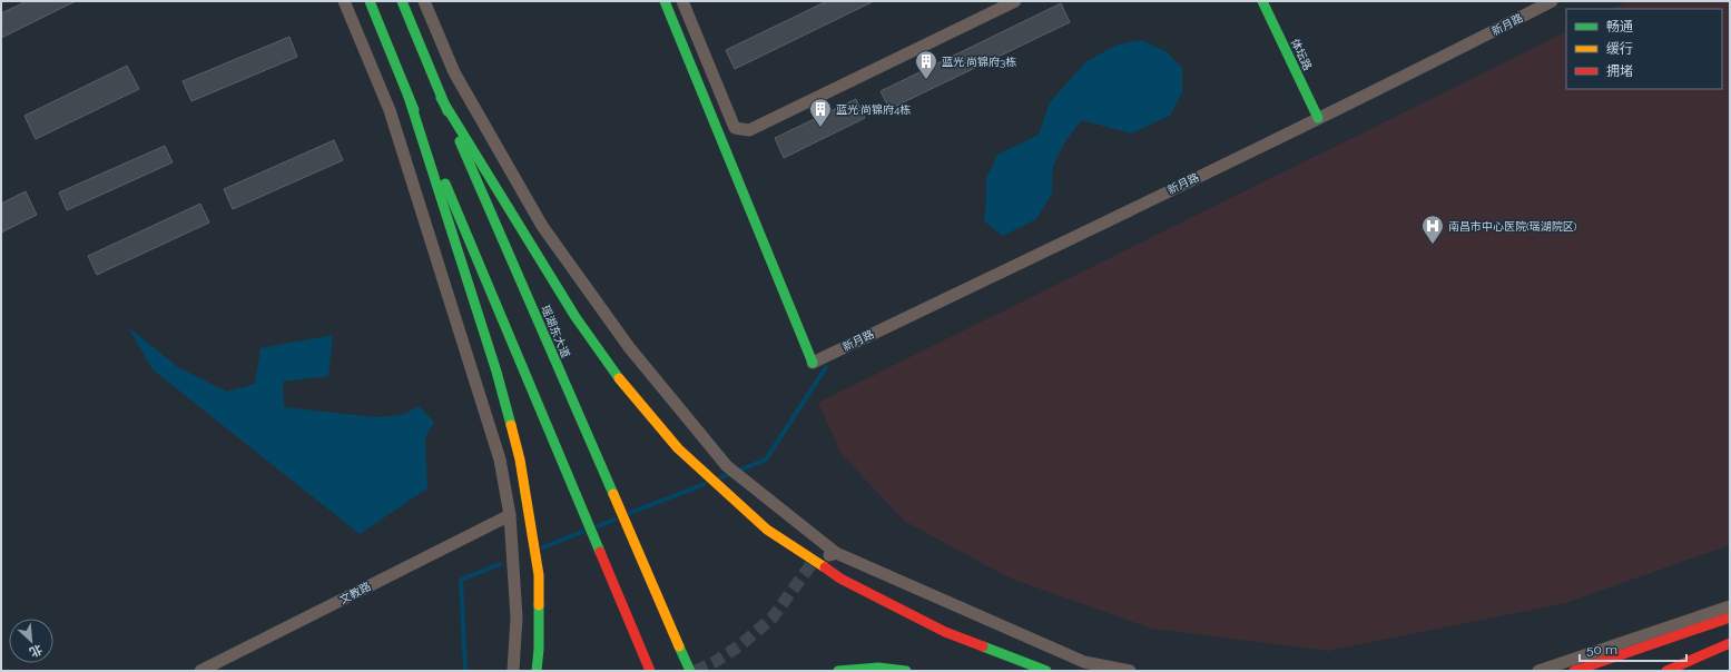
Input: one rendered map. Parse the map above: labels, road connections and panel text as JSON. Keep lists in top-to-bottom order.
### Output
{
  "streets": {
    "main road": ["体坛路", "瑶湖东大道"],
    "street": ["新月路", "文教路"]
  },
  "crossings": [
    ["新月路", "体坛路"]
  ],
  "places": {
    "building": ["蓝光·尚锦府3栋", "蓝光·尚锦府4栋"],
    "hospital": ["南昌市中心医院(瑶湖院区)"]
  },
  "legend": ["畅通", "缓行", "拥堵"],
  "scale_bar": "50 m",
  "north": "bottom right"
}
